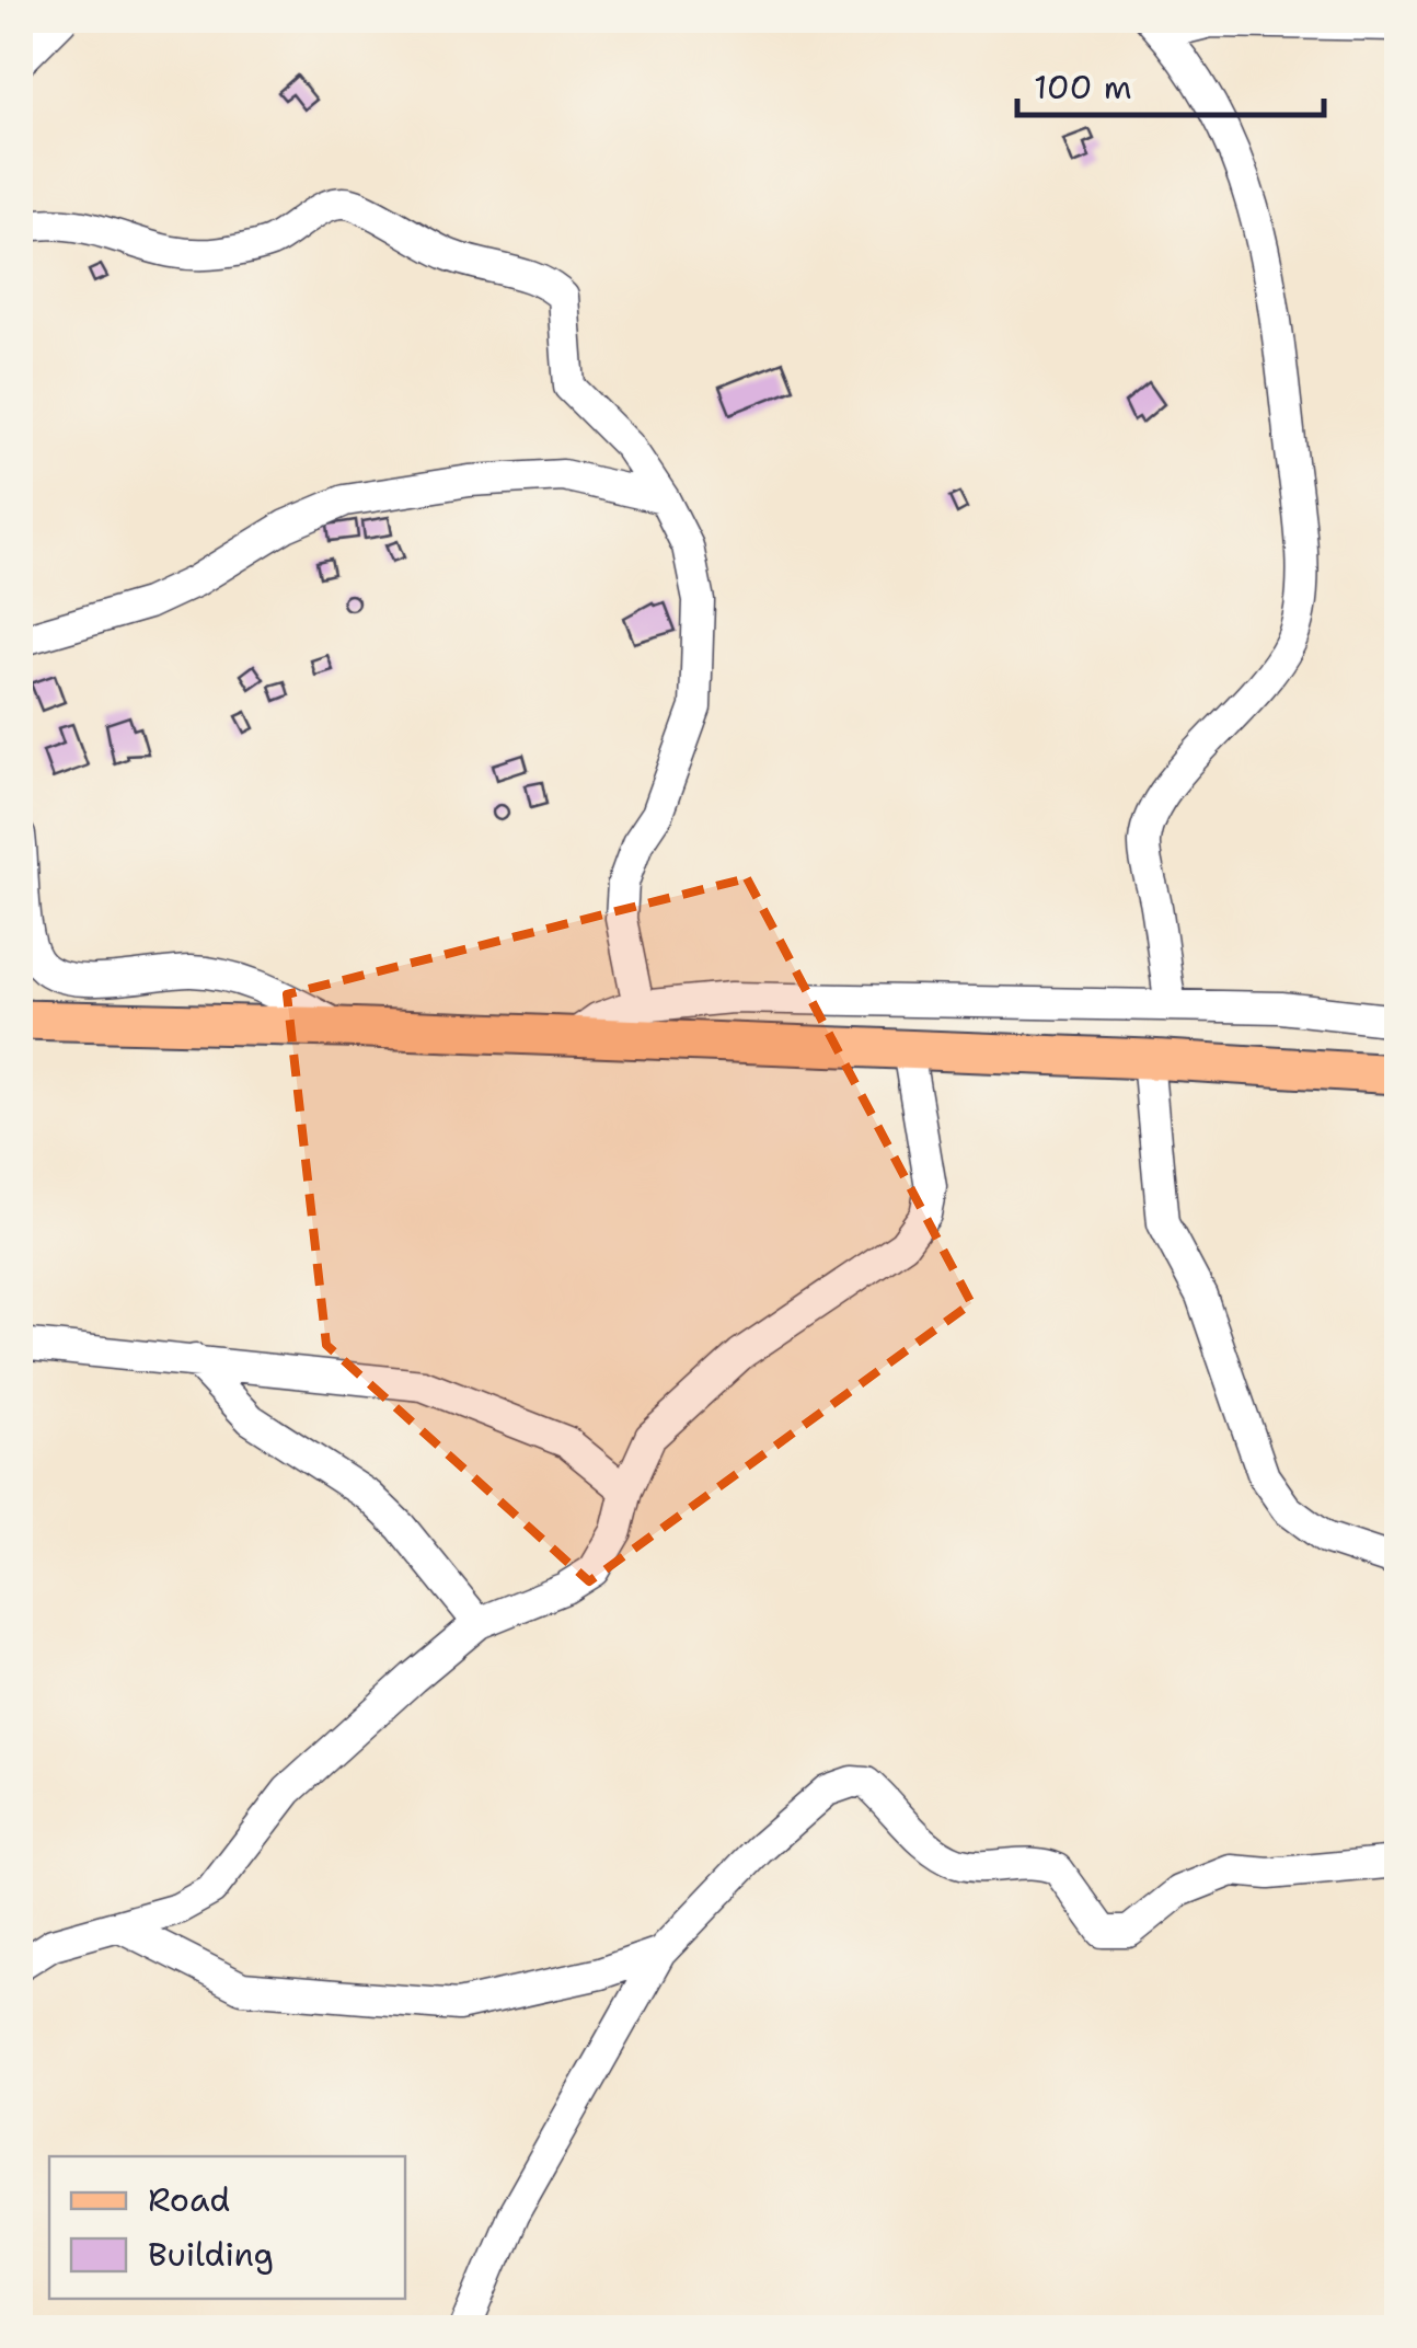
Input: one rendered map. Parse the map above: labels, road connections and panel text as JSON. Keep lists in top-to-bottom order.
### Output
{
  "legend": ["Road", "Building"],
  "scale_bar": "100 m"
}
